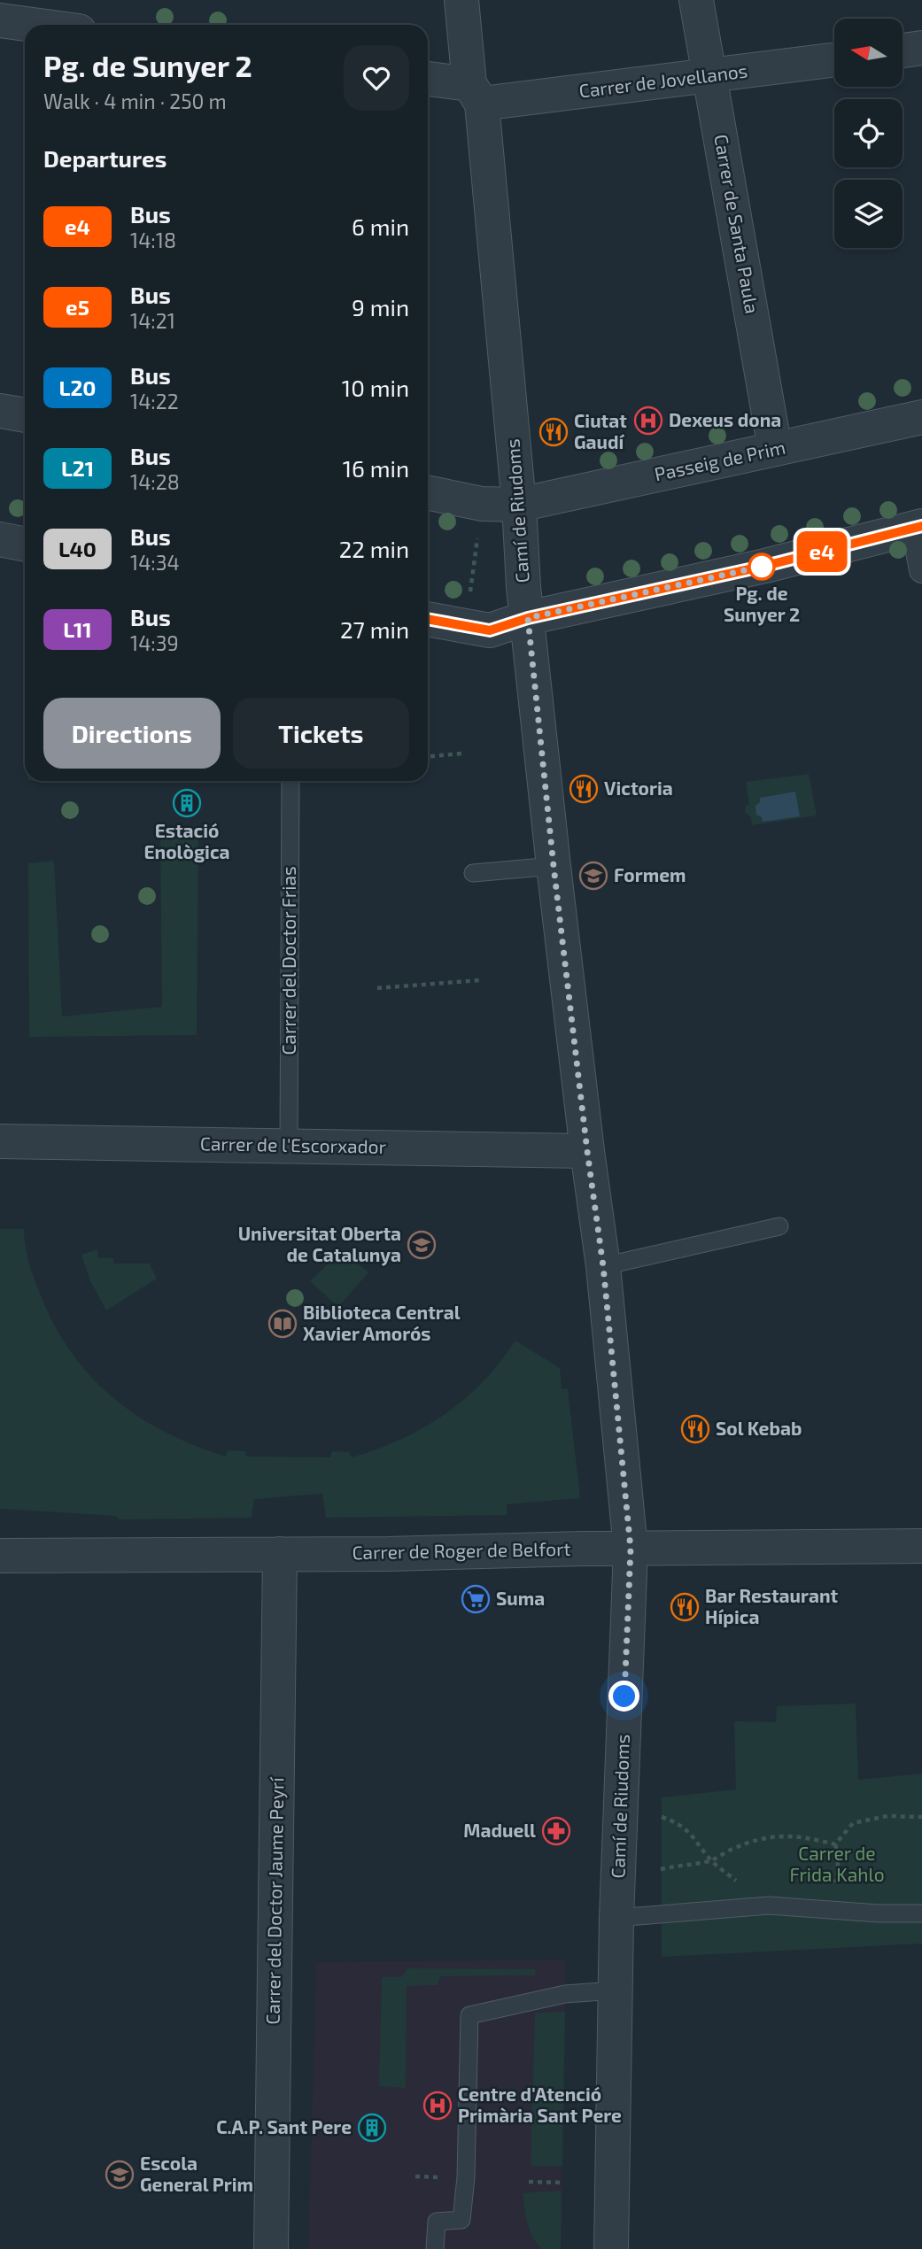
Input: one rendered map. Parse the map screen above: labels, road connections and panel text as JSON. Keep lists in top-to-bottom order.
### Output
{
  "streets": {
    "street": [
      "Carrer de Jovellanos",
      "Carrer de Santa Paula",
      "Passeig de Prim",
      "Camí de Riudoms",
      "Carrer de l'Escorxador",
      "Carrer de Roger de Belfort",
      "Carrer del Doctor Jaume Peyrí"
    ],
    "lane": ["Carrer del Doctor Frias"]
  },
  "crossings": [
    ["Carrer de Jovellanos", "Carrer de Santa Paula"],
    ["Carrer de Jovellanos", "Camí de Riudoms"],
    ["Carrer de Santa Paula", "Passeig de Prim"],
    ["Passeig de Prim", "Camí de Riudoms"],
    ["Camí de Riudoms", "Carrer de l'Escorxador"],
    ["Camí de Riudoms", "Carrer de Roger de Belfort"],
    ["Carrer del Doctor Frias", "Carrer de l'Escorxador"],
    ["Carrer de Roger de Belfort", "Carrer del Doctor Jaume Peyrí"]
  ],
  "parks": ["Carrer de Frida Kahlo"],
  "places": {
    "hospital": ["Dexeus dona", "Centre d'Atenció Primària Sant Pere"],
    "restaurant": [
      "Ciutat Gaudí",
      "Victoria",
      "Sol Kebab",
      "Bar Restaurant Hípica"
    ],
    "other": ["Pg. de Sunyer 2"],
    "building": ["Estació Enològica", "C.A.P. Sant Pere"],
    "school or university": ["Formem", "Universitat Oberta de Catalunya", "Escola General Prim"],
    "library": ["Biblioteca Central Xavier Amorós"],
    "supermarket": ["Suma"],
    "pharmacy": ["Maduell"]
  },
  "lines": ["bus line e4"],
  "north": "left",
  "page": {
    "on_map": "e4",
    "heading": [
      ["Pg. de Sunyer 2", "Walk · 4 min · 250 m"],
      "Departures"
    ],
    "list": [
      {
        "mark": "e4",
        "name": "Bus",
        "note": "14:18",
        "value": "6 min"
      },
      {
        "mark": "e5",
        "name": "Bus",
        "note": "14:21",
        "value": "9 min"
      },
      {
        "mark": "L20",
        "name": "Bus",
        "note": "14:22",
        "value": "10 min"
      },
      {
        "mark": "L21",
        "name": "Bus",
        "note": "14:28",
        "value": "16 min"
      },
      {
        "mark": "L40",
        "name": "Bus",
        "note": "14:34",
        "value": "22 min"
      },
      {
        "mark": "L11",
        "name": "Bus",
        "note": "14:39",
        "value": "27 min"
      }
    ],
    "buttons": ["Directions", "Tickets"]
  }
}
